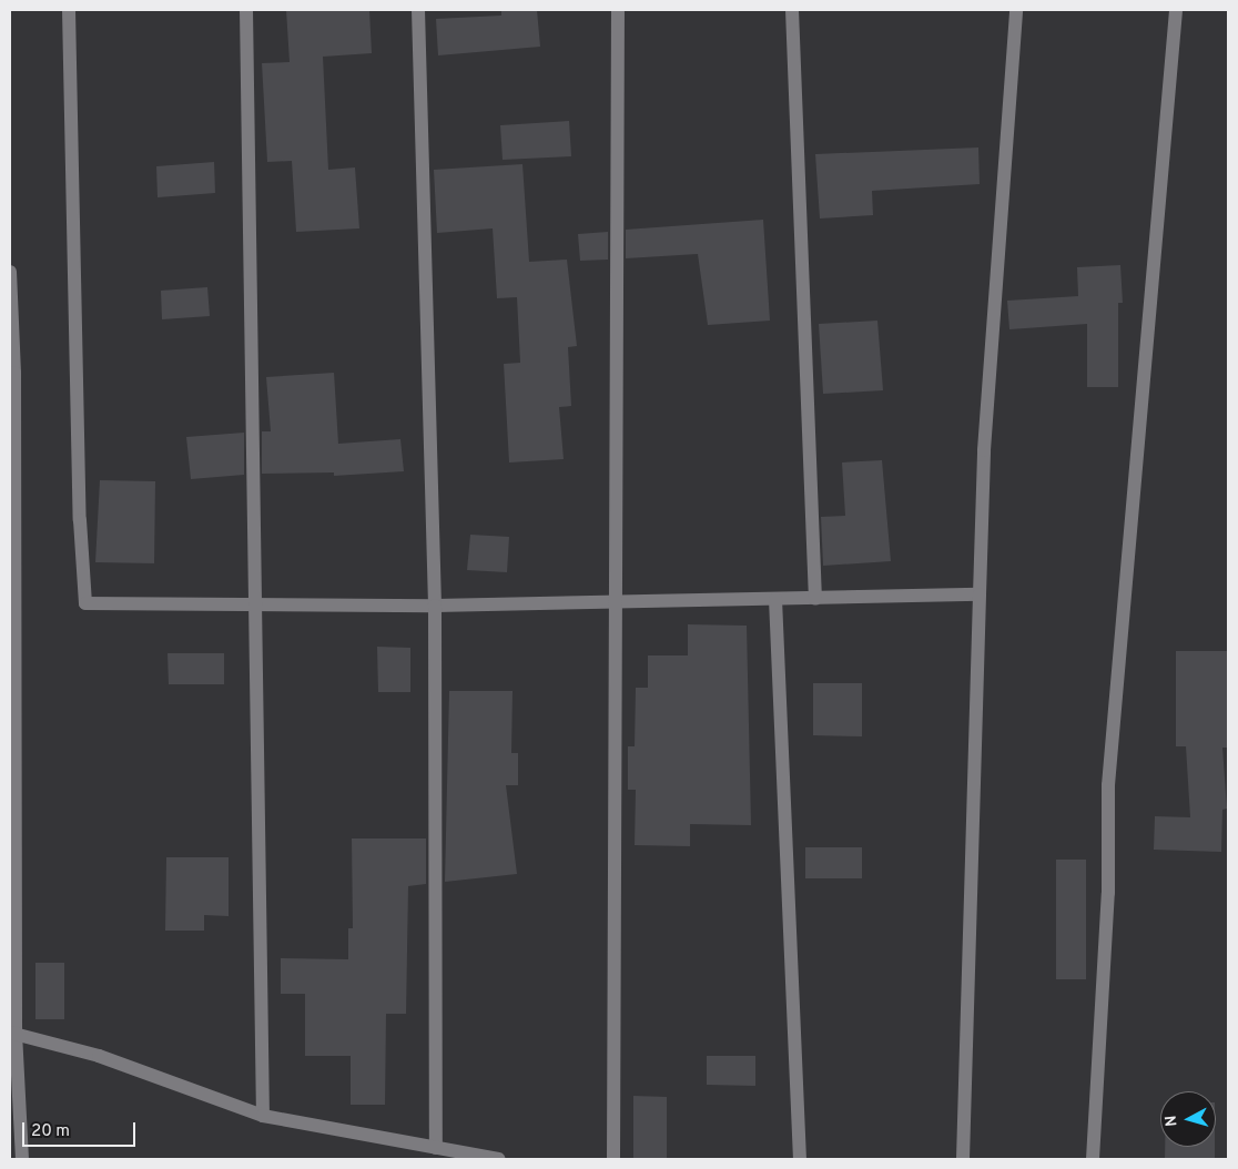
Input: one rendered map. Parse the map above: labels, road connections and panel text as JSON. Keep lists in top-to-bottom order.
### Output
{
  "scale_bar": "20 m",
  "north": "left"
}
